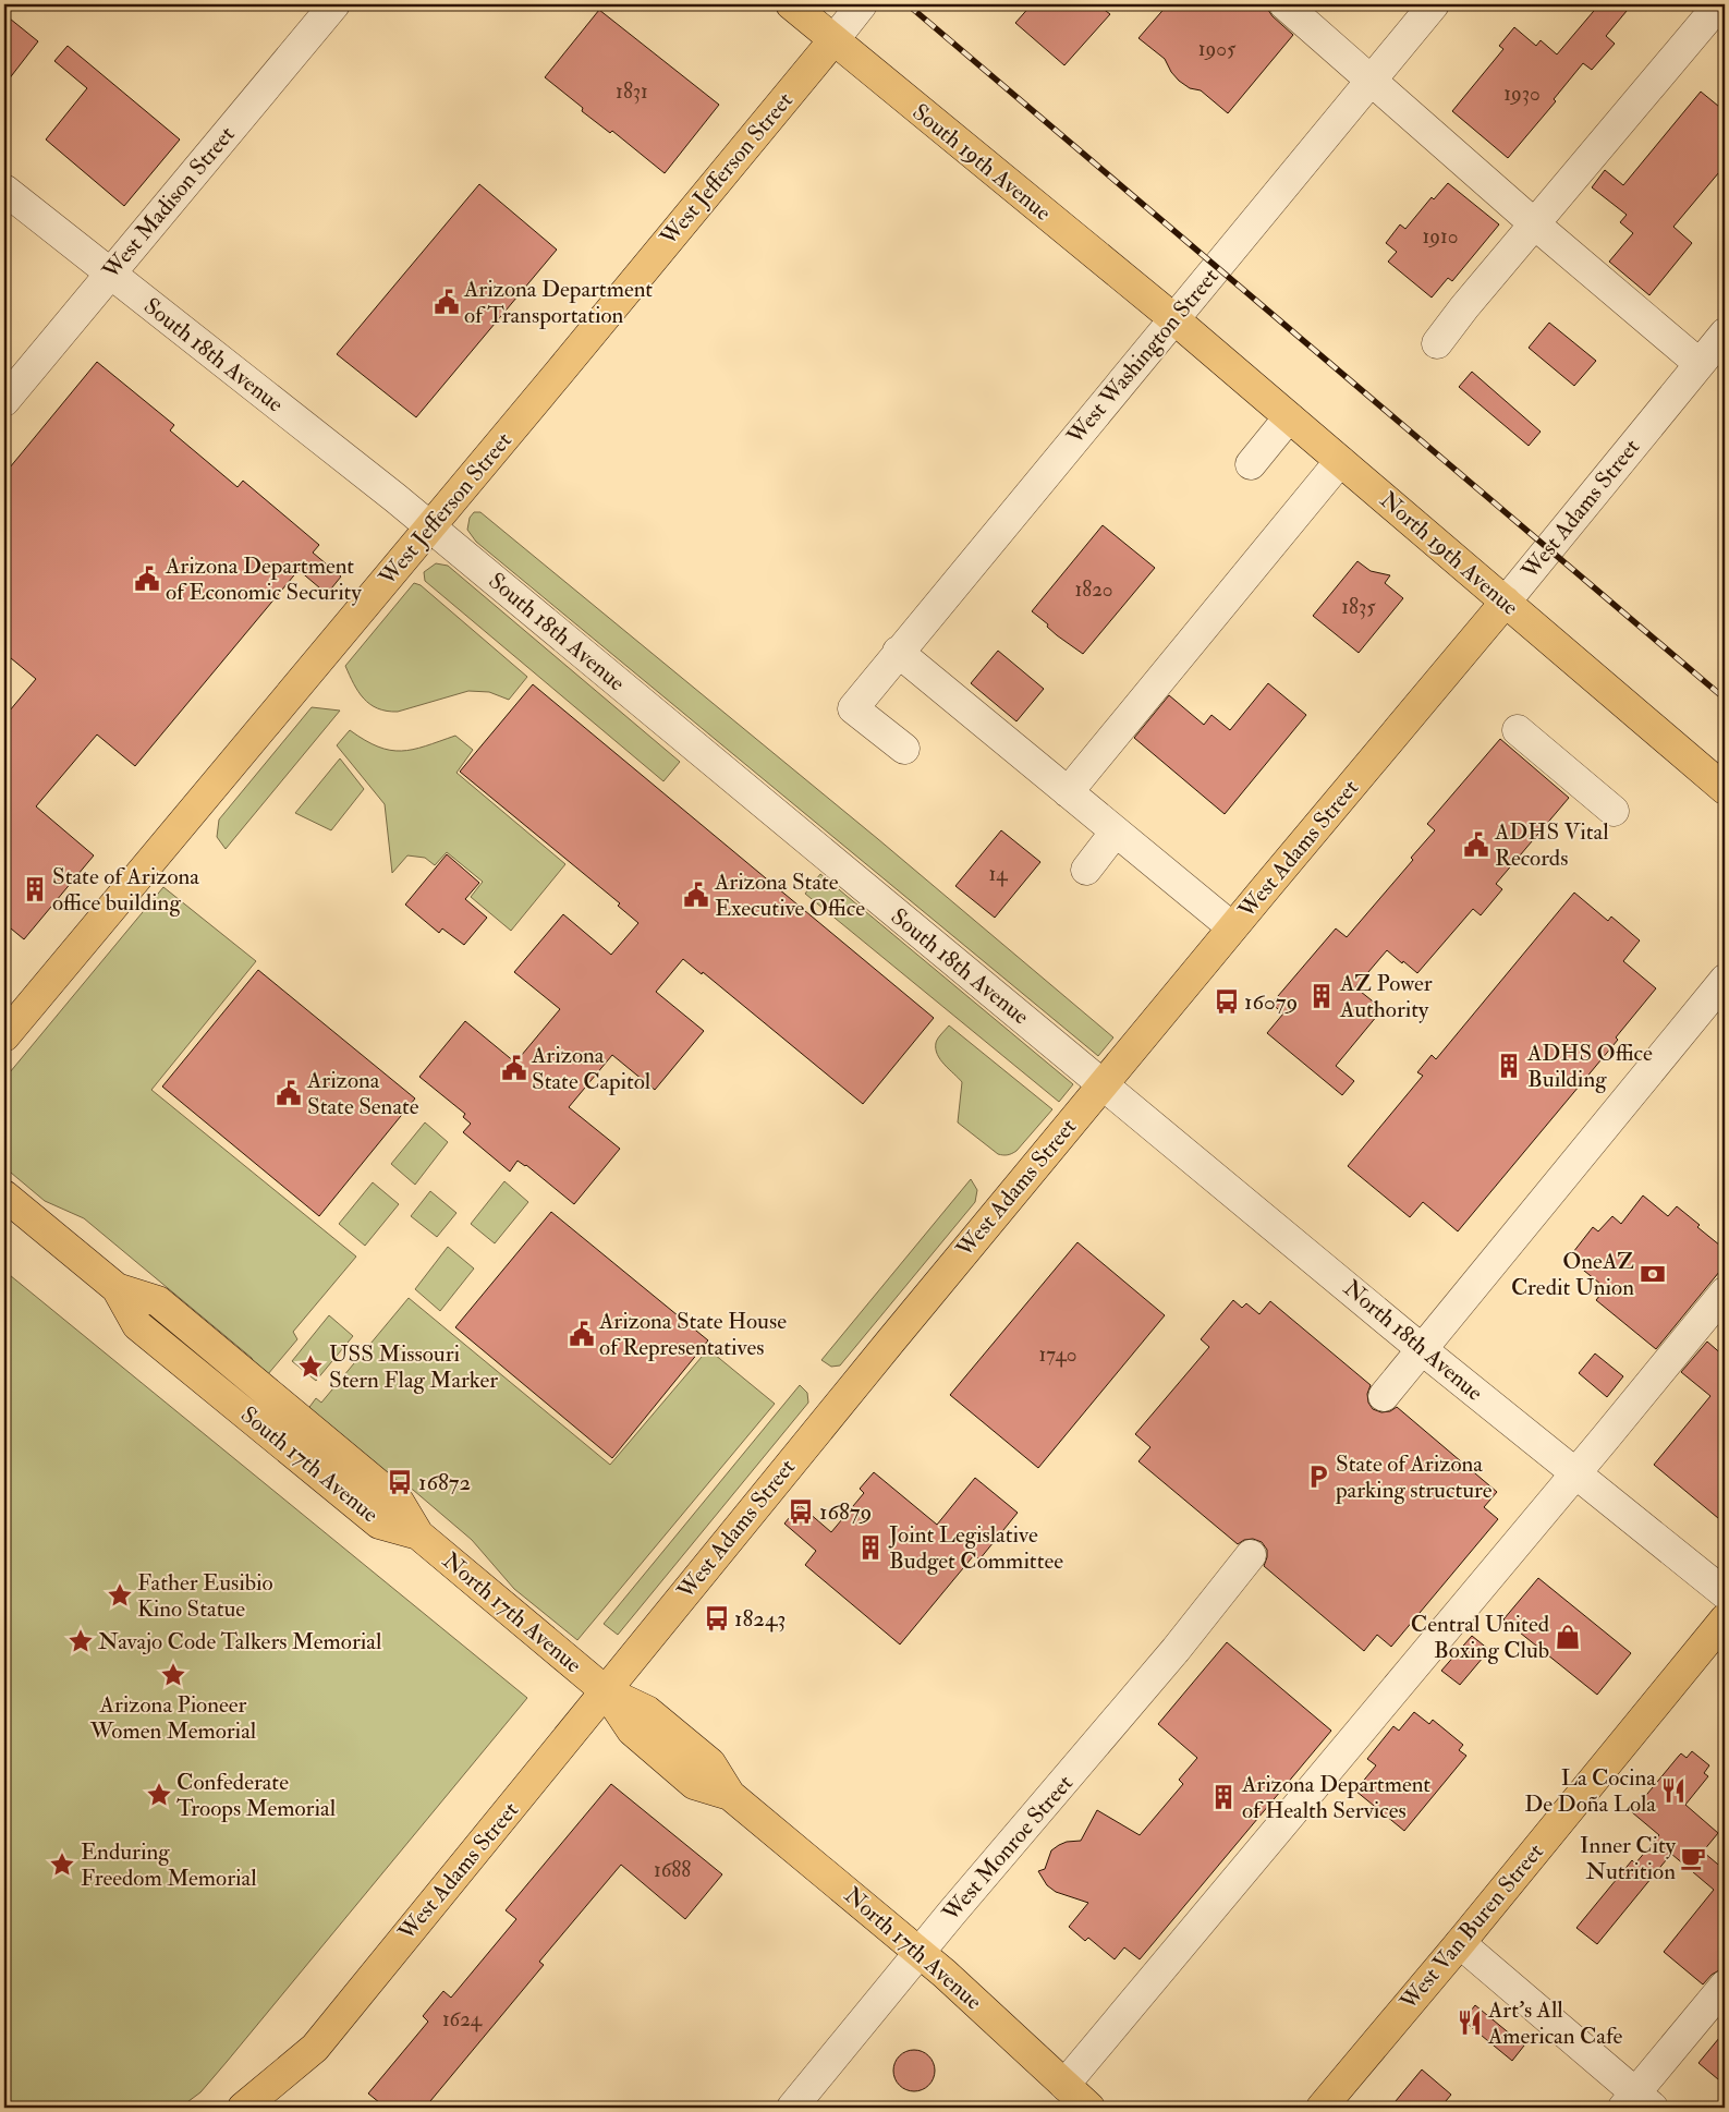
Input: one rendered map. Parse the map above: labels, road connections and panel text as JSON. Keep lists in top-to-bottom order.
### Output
{
  "streets": {
    "main road": [
      "South 19th Avenue",
      "West Jefferson Street",
      "West Adams Street",
      "North 19th Avenue",
      "South 17th Avenue",
      "North 17th Avenue",
      "West Van Buren Street"
    ],
    "street": [
      "West Madison Street",
      "South 18th Avenue",
      "West Washington Street",
      "North 18th Avenue",
      "West Monroe Street"
    ]
  },
  "crossings": [
    ["South 19th Avenue", "West Jefferson Street"],
    ["South 19th Avenue", "West Washington Street"],
    ["South 19th Avenue", "North 19th Avenue"],
    ["West Jefferson Street", "South 18th Avenue"],
    ["West Madison Street", "South 18th Avenue"],
    ["South 18th Avenue", "West Adams Street"],
    ["South 18th Avenue", "North 18th Avenue"],
    ["West Washington Street", "North 19th Avenue"],
    ["West Adams Street", "North 19th Avenue"],
    ["West Adams Street", "North 18th Avenue"],
    ["West Adams Street", "North 17th Avenue"],
    ["South 17th Avenue", "North 17th Avenue"],
    ["North 17th Avenue", "West Monroe Street"]
  ],
  "places": {
    "public building": [
      "Arizona Department of Transportation",
      "Arizona Department of Economic Security",
      "ADHS Vital Records",
      "Arizona State Executive Office",
      "Arizona State Capitol",
      "Arizona State Senate",
      "Arizona State House of Representatives"
    ],
    "building": [
      "State of Arizona office building",
      "AZ Power Authority",
      "ADHS Office Building",
      "Joint Legislative Budget Committee",
      "Arizona Department of Health Services"
    ],
    "bus stop": [
      "16079",
      "16872",
      "16879",
      "18243"
    ],
    "bank": ["OneAZ Credit Union"],
    "place": [
      "USS Missouri Stern Flag Marker",
      "Father Eusibio Kino Statue",
      "Navajo Code Talkers Memorial",
      "Arizona Pioneer Women Memorial",
      "Confederate Troops Memorial",
      "Enduring Freedom Memorial"
    ],
    "parking": ["State of Arizona parking structure"],
    "shop": ["Central United Boxing Club"],
    "restaurant": ["La Cocina De Doña Lola", "Art's All American Cafe"],
    "cafe": ["Inner City Nutrition"]
  },
  "house_numbers": [
    "1905",
    "1831",
    "1930",
    "1910",
    "1820",
    "1835",
    "14",
    "1740",
    "1688",
    "1624"
  ]
}
